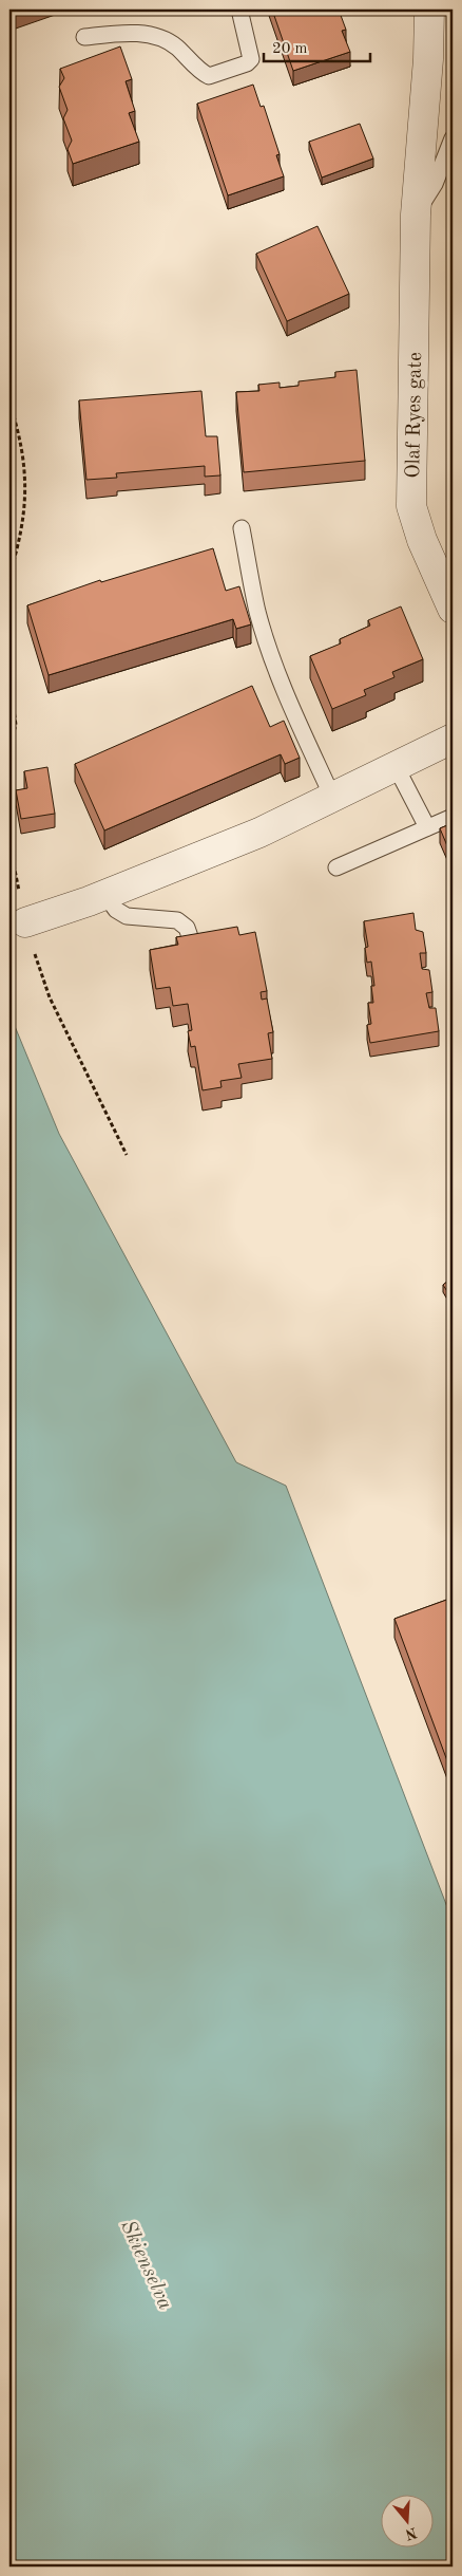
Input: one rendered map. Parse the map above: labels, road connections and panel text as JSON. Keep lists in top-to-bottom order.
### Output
{
  "streets": {
    "street": ["Olaf Ryes gate"]
  },
  "water": ["Skienselva"],
  "scale_bar": "20 m",
  "north": "bottom"
}
